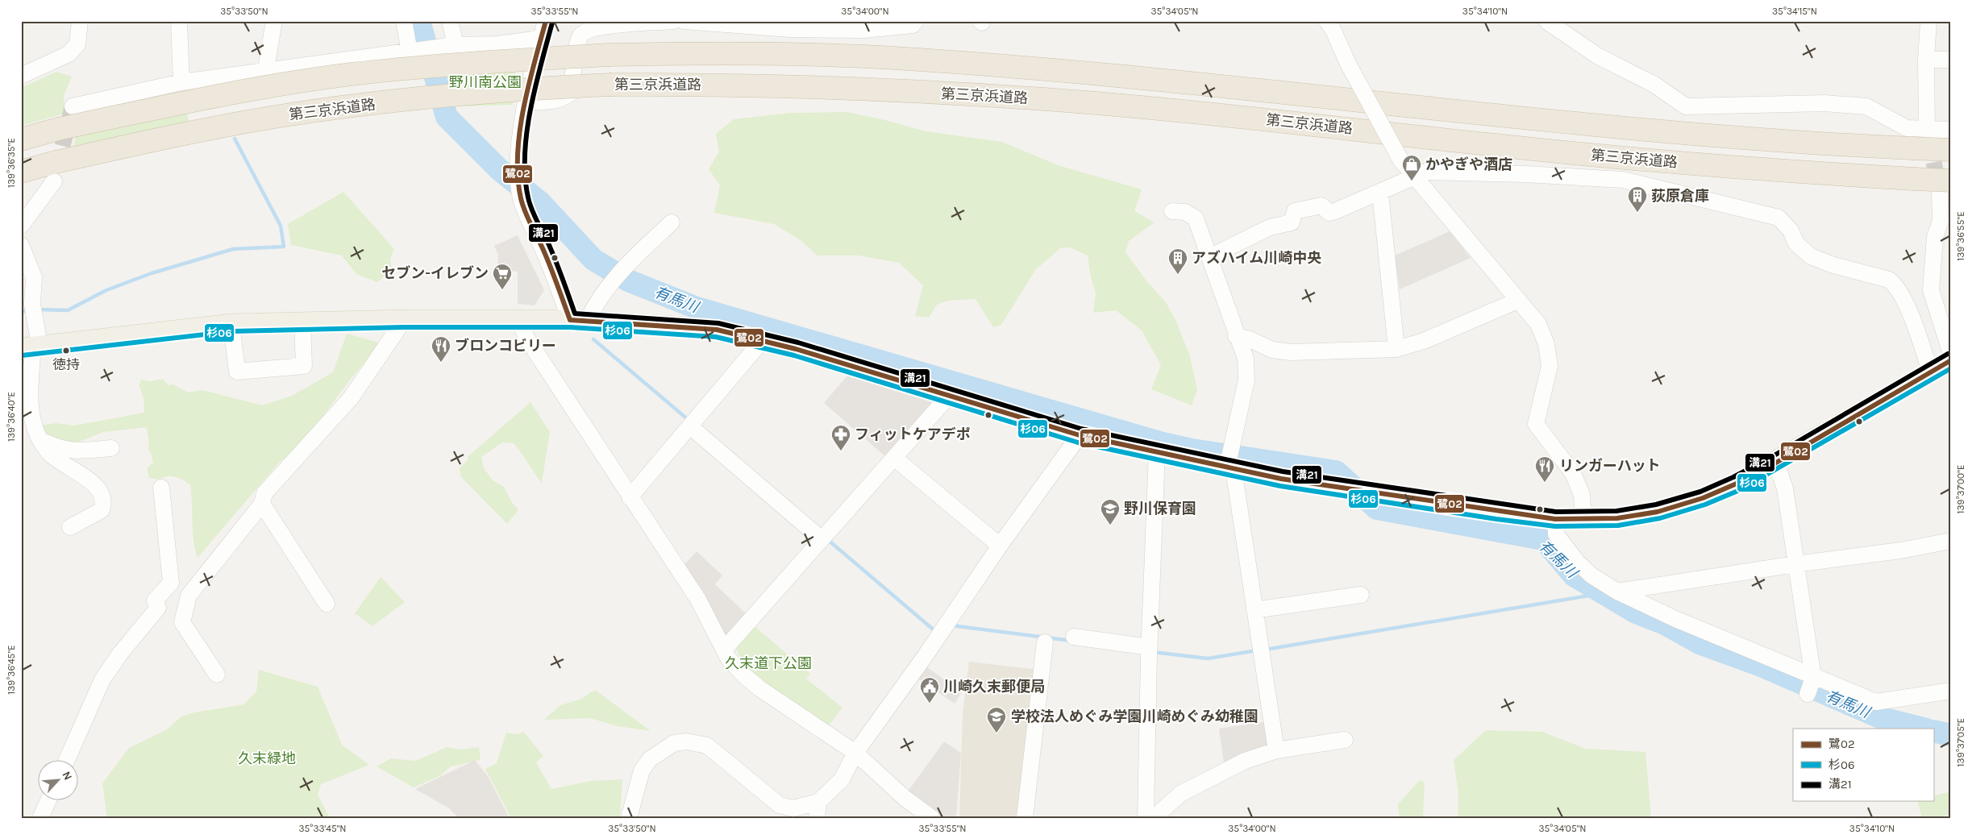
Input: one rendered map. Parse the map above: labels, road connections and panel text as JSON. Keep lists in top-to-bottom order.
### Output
{
  "streets": {
    "highway": ["第三京浜道路"]
  },
  "water": ["有馬川"],
  "parks": ["野川南公園", "久末道下公園", "久末緑地"],
  "places": {
    "shop": ["かやぎや酒店"],
    "building": ["荻原倉庫", "アズハイム川崎中央"],
    "supermarket": ["セブン-イレブン"],
    "other": ["徳持"],
    "restaurant": ["ブロンコビリー", "リンガーハット"],
    "pharmacy": ["フィットケアデポ"],
    "school or university": ["野川保育園", "学校法人めぐみ学園川崎めぐみ幼稚園"],
    "public building": ["川崎久末郵便局"]
  },
  "lines": ["transit line 鷺02", "transit line 溝21", "transit line 杉06"],
  "legend": ["鷺02", "杉06", "溝21"],
  "north": "top right",
  "coordinates": [
    "35°33'50\"N",
    "35°33'55\"N",
    "35°34'00\"N",
    "35°34'05\"N",
    "35°34'10\"N",
    "35°34'15\"N",
    "139°36'35\"E",
    "139°36'55\"E",
    "139°36'40\"E",
    "139°37'00\"E",
    "139°36'45\"E",
    "139°37'05\"E",
    "35°33'45\"N"
  ]
}
